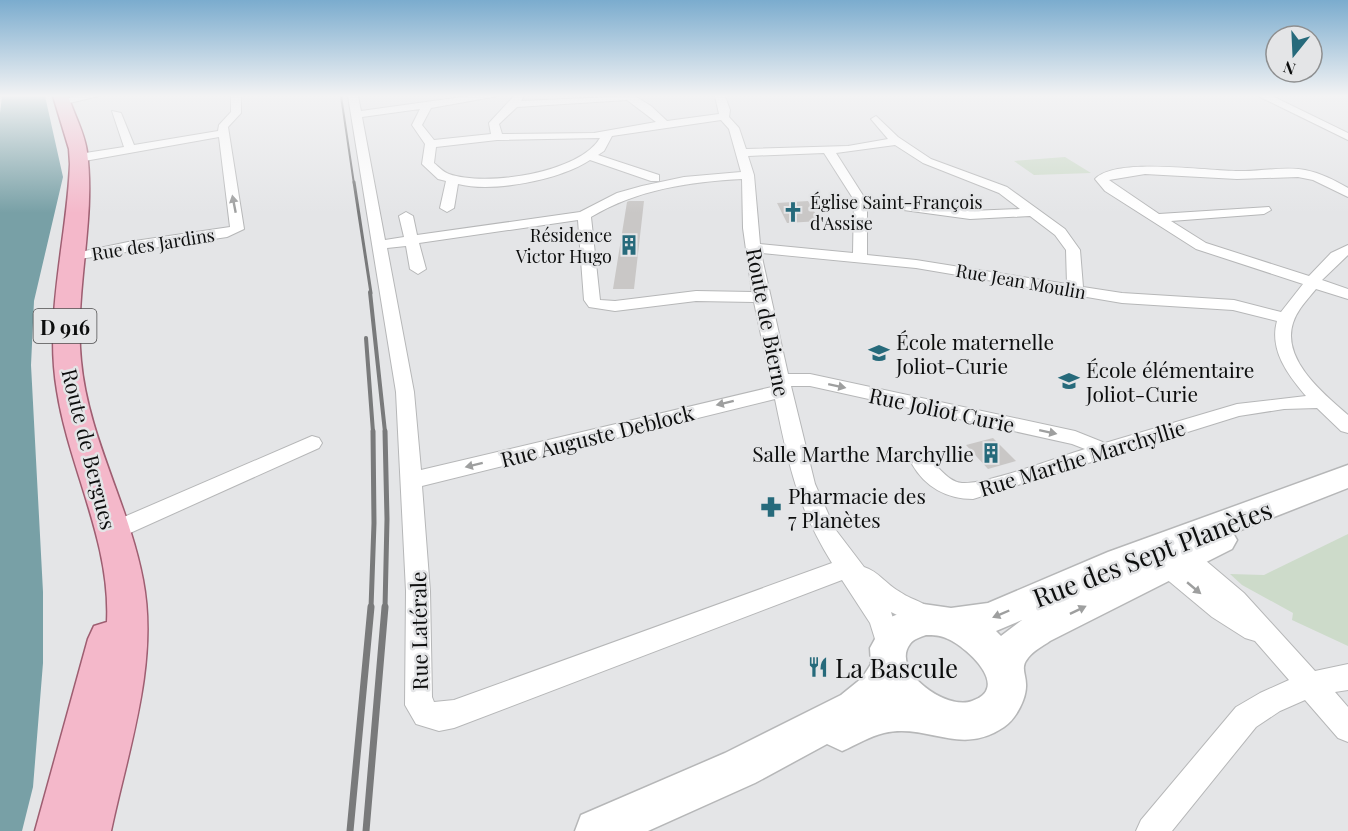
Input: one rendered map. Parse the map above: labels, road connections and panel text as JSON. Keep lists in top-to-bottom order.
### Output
{
  "streets": {
    "main road": ["D 916", "Route de Bergues"],
    "street": [
      "Rue des Jardins",
      "Rue Jean Moulin",
      "Route de Bierne",
      "Rue Joliot Curie",
      "Rue Auguste Deblock",
      "Rue Marthe Marchyllie",
      "Rue des Sept Planètes",
      "Rue Latérale"
    ]
  },
  "crossings": [
    ["Rue des Jardins", "Route de Bergues"],
    ["Rue Jean Moulin", "Route de Bierne"],
    ["Route de Bierne", "Rue Joliot Curie"],
    ["Route de Bierne", "Rue Auguste Deblock"],
    ["Route de Bierne", "Rue des Sept Planètes"],
    ["Route de Bierne", "Rue Latérale"],
    ["Rue Joliot Curie", "Rue Auguste Deblock"],
    ["Rue Joliot Curie", "Rue Marthe Marchyllie"],
    ["Rue Auguste Deblock", "Rue Latérale"]
  ],
  "one_way": ["Rue Joliot Curie", "Rue Auguste Deblock"],
  "places": {
    "church": ["Église Saint-François d'Assise"],
    "building": ["Résidence Victor Hugo", "Salle Marthe Marchyllie"],
    "school or university": ["École maternelle Joliot-Curie", "École élémentaire Joliot-Curie"],
    "pharmacy": ["Pharmacie des 7 Planètes"],
    "restaurant": ["La Bascule"]
  },
  "north": "bottom"
}
